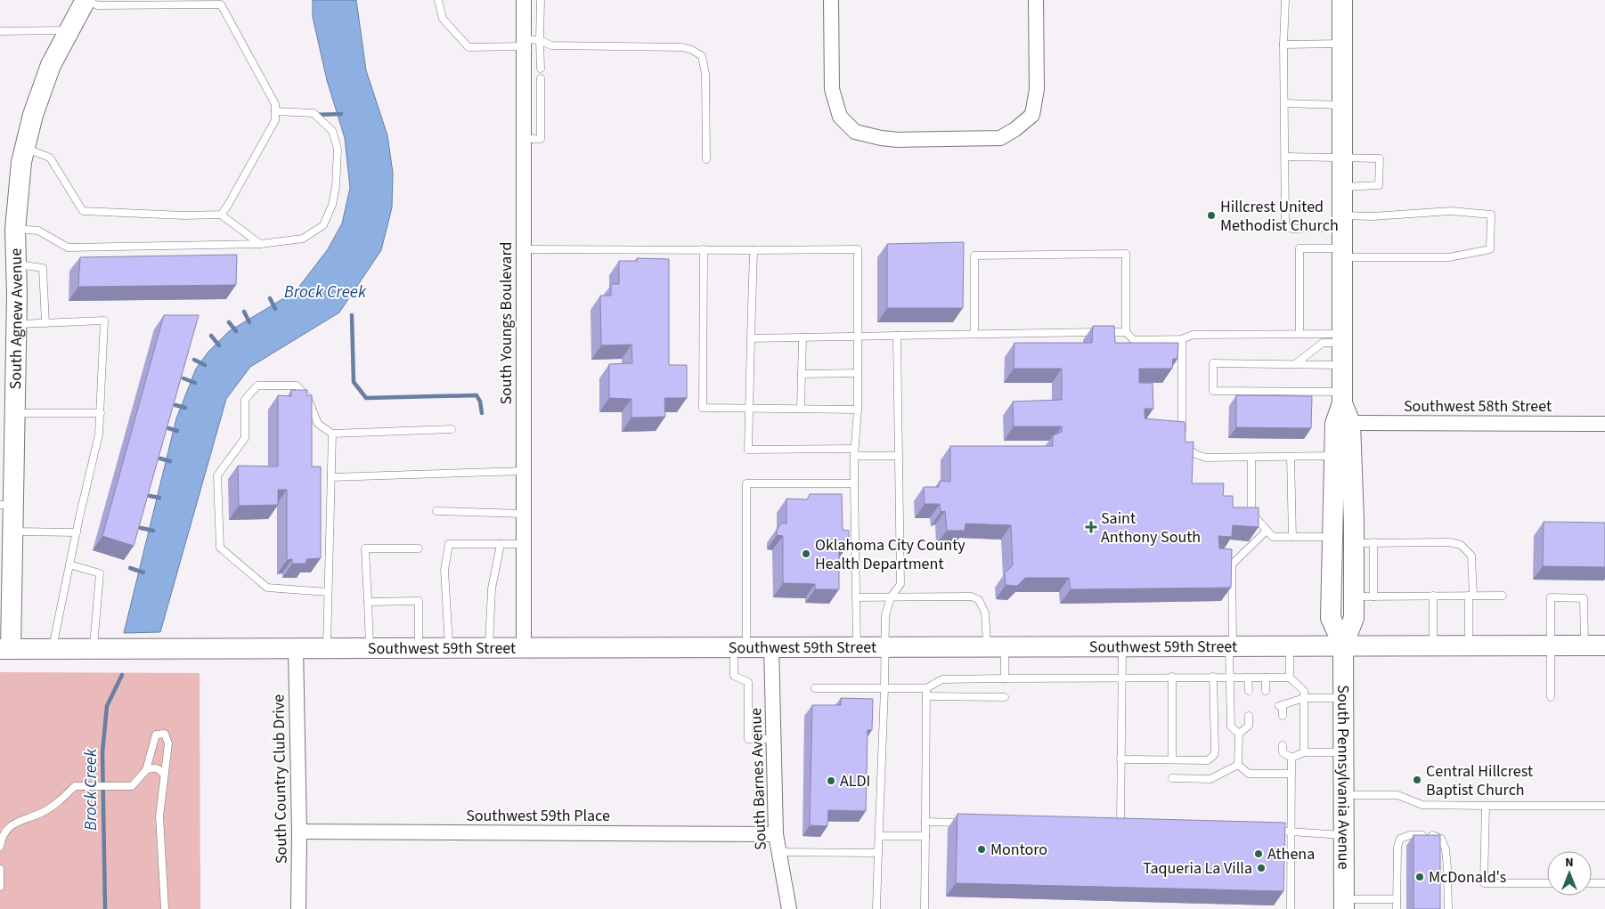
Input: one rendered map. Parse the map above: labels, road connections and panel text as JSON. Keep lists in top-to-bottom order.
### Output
{
  "streets": {
    "main road": ["South Agnew Avenue", "Southwest 59th Street", "South Pennsylvania Avenue"],
    "street": [
      "South Youngs Boulevard",
      "Southwest 58th Street",
      "South Country Club Drive",
      "South Barnes Avenue",
      "Southwest 59th Place"
    ]
  },
  "crossings": [
    ["South Agnew Avenue", "Southwest 59th Street"],
    ["South Youngs Boulevard", "Southwest 59th Street"],
    ["Southwest 58th Street", "South Pennsylvania Avenue"],
    ["Southwest 59th Street", "South Pennsylvania Avenue"],
    ["Southwest 59th Street", "South Country Club Drive"],
    ["Southwest 59th Street", "South Barnes Avenue"],
    ["South Country Club Drive", "Southwest 59th Place"],
    ["South Barnes Avenue", "Southwest 59th Place"]
  ],
  "water": ["Brock Creek"],
  "places": {
    "other": [
      "Hillcrest United Methodist Church",
      "Oklahoma City County Health Department",
      "Central Hillcrest Baptist Church",
      "ALDI",
      "Montoro",
      "Athena",
      "Taqueria La Villa",
      "McDonald's"
    ],
    "health": ["Saint Anthony South"]
  },
  "north": "top"
}
